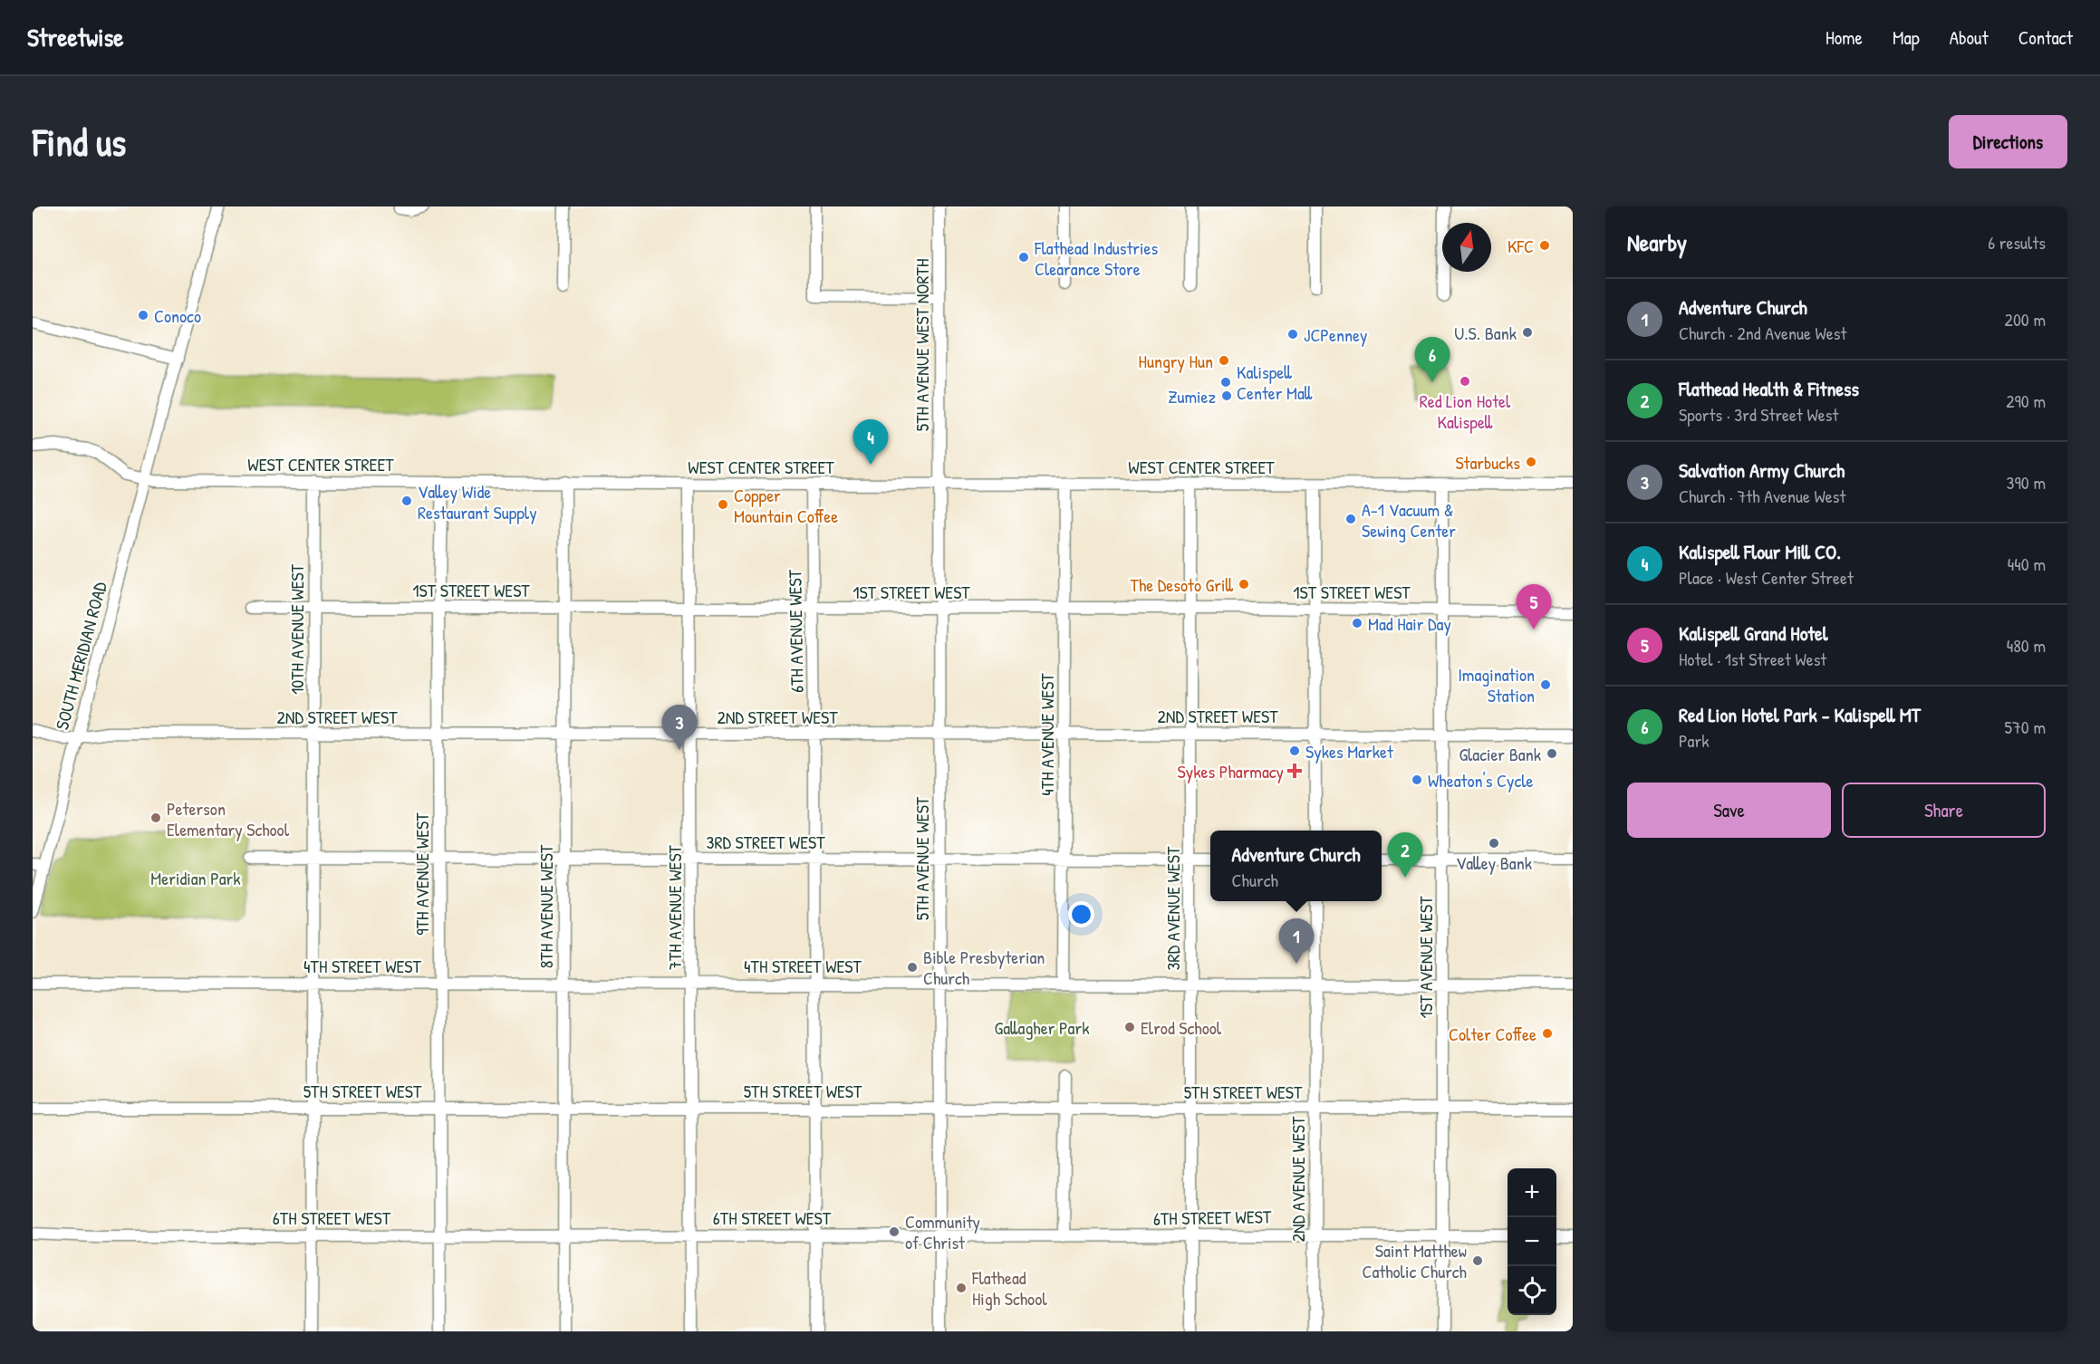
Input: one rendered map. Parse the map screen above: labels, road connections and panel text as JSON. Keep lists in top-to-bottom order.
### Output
{
  "streets": {
    "street": [
      "5TH AVENUE WEST NORTH",
      "WEST CENTER STREET",
      "1ST STREET WEST",
      "10TH AVENUE WEST",
      "6TH AVENUE WEST",
      "SOUTH MERIDIAN ROAD",
      "2ND STREET WEST",
      "4TH AVENUE WEST",
      "3RD STREET WEST",
      "5TH AVENUE WEST",
      "9TH AVENUE WEST",
      "8TH AVENUE WEST",
      "7TH AVENUE WEST",
      "3RD AVENUE WEST",
      "1ST AVENUE WEST",
      "4TH STREET WEST",
      "5TH STREET WEST",
      "2ND AVENUE WEST",
      "6TH STREET WEST"
    ]
  },
  "crossings": [
    ["5TH AVENUE WEST NORTH", "WEST CENTER STREET"],
    ["5TH AVENUE WEST NORTH", "5TH AVENUE WEST"],
    ["WEST CENTER STREET", "10TH AVENUE WEST"],
    ["WEST CENTER STREET", "6TH AVENUE WEST"],
    ["WEST CENTER STREET", "SOUTH MERIDIAN ROAD"],
    ["WEST CENTER STREET", "4TH AVENUE WEST"],
    ["WEST CENTER STREET", "5TH AVENUE WEST"],
    ["WEST CENTER STREET", "9TH AVENUE WEST"],
    ["WEST CENTER STREET", "8TH AVENUE WEST"],
    ["WEST CENTER STREET", "7TH AVENUE WEST"],
    ["WEST CENTER STREET", "3RD AVENUE WEST"],
    ["WEST CENTER STREET", "1ST AVENUE WEST"],
    ["1ST STREET WEST", "10TH AVENUE WEST"],
    ["1ST STREET WEST", "6TH AVENUE WEST"],
    ["1ST STREET WEST", "4TH AVENUE WEST"],
    ["1ST STREET WEST", "5TH AVENUE WEST"],
    ["1ST STREET WEST", "9TH AVENUE WEST"],
    ["1ST STREET WEST", "8TH AVENUE WEST"],
    ["1ST STREET WEST", "7TH AVENUE WEST"],
    ["1ST STREET WEST", "3RD AVENUE WEST"],
    ["1ST STREET WEST", "1ST AVENUE WEST"],
    ["10TH AVENUE WEST", "2ND STREET WEST"],
    ["10TH AVENUE WEST", "3RD STREET WEST"],
    ["10TH AVENUE WEST", "4TH STREET WEST"],
    ["10TH AVENUE WEST", "5TH STREET WEST"],
    ["10TH AVENUE WEST", "6TH STREET WEST"],
    ["6TH AVENUE WEST", "2ND STREET WEST"],
    ["6TH AVENUE WEST", "3RD STREET WEST"],
    ["6TH AVENUE WEST", "4TH STREET WEST"],
    ["6TH AVENUE WEST", "5TH STREET WEST"],
    ["6TH AVENUE WEST", "6TH STREET WEST"],
    ["SOUTH MERIDIAN ROAD", "2ND STREET WEST"],
    ["2ND STREET WEST", "4TH AVENUE WEST"],
    ["2ND STREET WEST", "5TH AVENUE WEST"],
    ["2ND STREET WEST", "9TH AVENUE WEST"],
    ["2ND STREET WEST", "8TH AVENUE WEST"],
    ["2ND STREET WEST", "7TH AVENUE WEST"],
    ["2ND STREET WEST", "3RD AVENUE WEST"],
    ["2ND STREET WEST", "1ST AVENUE WEST"],
    ["4TH AVENUE WEST", "3RD STREET WEST"],
    ["4TH AVENUE WEST", "4TH STREET WEST"],
    ["3RD STREET WEST", "5TH AVENUE WEST"],
    ["3RD STREET WEST", "9TH AVENUE WEST"],
    ["3RD STREET WEST", "8TH AVENUE WEST"],
    ["3RD STREET WEST", "7TH AVENUE WEST"],
    ["3RD STREET WEST", "3RD AVENUE WEST"],
    ["5TH AVENUE WEST", "4TH STREET WEST"],
    ["5TH AVENUE WEST", "5TH STREET WEST"],
    ["5TH AVENUE WEST", "6TH STREET WEST"],
    ["9TH AVENUE WEST", "4TH STREET WEST"],
    ["9TH AVENUE WEST", "5TH STREET WEST"],
    ["9TH AVENUE WEST", "6TH STREET WEST"],
    ["8TH AVENUE WEST", "4TH STREET WEST"],
    ["8TH AVENUE WEST", "5TH STREET WEST"],
    ["8TH AVENUE WEST", "6TH STREET WEST"],
    ["7TH AVENUE WEST", "4TH STREET WEST"],
    ["7TH AVENUE WEST", "5TH STREET WEST"],
    ["7TH AVENUE WEST", "6TH STREET WEST"],
    ["3RD AVENUE WEST", "4TH STREET WEST"],
    ["3RD AVENUE WEST", "5TH STREET WEST"],
    ["3RD AVENUE WEST", "6TH STREET WEST"],
    ["1ST AVENUE WEST", "4TH STREET WEST"],
    ["1ST AVENUE WEST", "5TH STREET WEST"],
    ["1ST AVENUE WEST", "6TH STREET WEST"],
    ["4TH STREET WEST", "2ND AVENUE WEST"],
    ["5TH STREET WEST", "2ND AVENUE WEST"],
    ["2ND AVENUE WEST", "6TH STREET WEST"]
  ],
  "parks": ["Meridian Park", "Gallagher Park"],
  "places": {
    "other": [
      "KFC",
      "Flathead Industries Clearance Store",
      "Conoco",
      "U.S. Bank",
      "JCPenney",
      "Hungry Hun",
      "Red Lion Hotel Kalispell",
      "Kalispell Center Mall",
      "Zumiez",
      "Starbucks",
      "Valley Wide Restaurant Supply",
      "Copper Mountain Coffee",
      "A-1 Vacuum & Sewing Center",
      "The Desoto Grill",
      "Mad Hair Day",
      "Imagination Station",
      "Sykes Market",
      "Glacier Bank",
      "Wheaton's Cycle",
      "Peterson Elementary School",
      "Valley Bank",
      "Bible Presbyterian Church",
      "Elrod School",
      "Colter Coffee",
      "Community of Christ",
      "Saint Matthew Catholic Church",
      "Flathead High School"
    ],
    "health": ["Sykes Pharmacy"]
  },
  "north": "top",
  "page": {
    "header": "Streetwise",
    "nav": [
      "Home",
      "Map",
      "About",
      "Contact"
    ],
    "buttons": [
      "Directions",
      ["Save", "Share"]
    ],
    "title": "Find us",
    "heading": ["Nearby", "6 results"],
    "list": [
      {
        "mark": "1",
        "name": "Adventure Church",
        "note": "Church · 2nd Avenue West",
        "value": "200 m"
      },
      {
        "mark": "2",
        "name": "Flathead Health & Fitness",
        "note": "Sports · 3rd Street West",
        "value": "290 m"
      },
      {
        "mark": "3",
        "name": "Salvation Army Church",
        "note": "Church · 7th Avenue West",
        "value": "390 m"
      },
      {
        "mark": "4",
        "name": "Kalispell Flour Mill CO.",
        "note": "Place · West Center Street",
        "value": "440 m"
      },
      {
        "mark": "5",
        "name": "Kalispell Grand Hotel",
        "note": "Hotel · 1st Street West",
        "value": "480 m"
      },
      {
        "mark": "6",
        "name": "Red Lion Hotel Park - Kalispell MT",
        "note": "Park",
        "value": "570 m"
      }
    ],
    "pins": [
      "6",
      "4",
      "5",
      "3",
      "2",
      "1"
    ],
    "popup": ["Adventure Church", "Church"],
    "map_buttons": ["+", "−"]
  }
}
